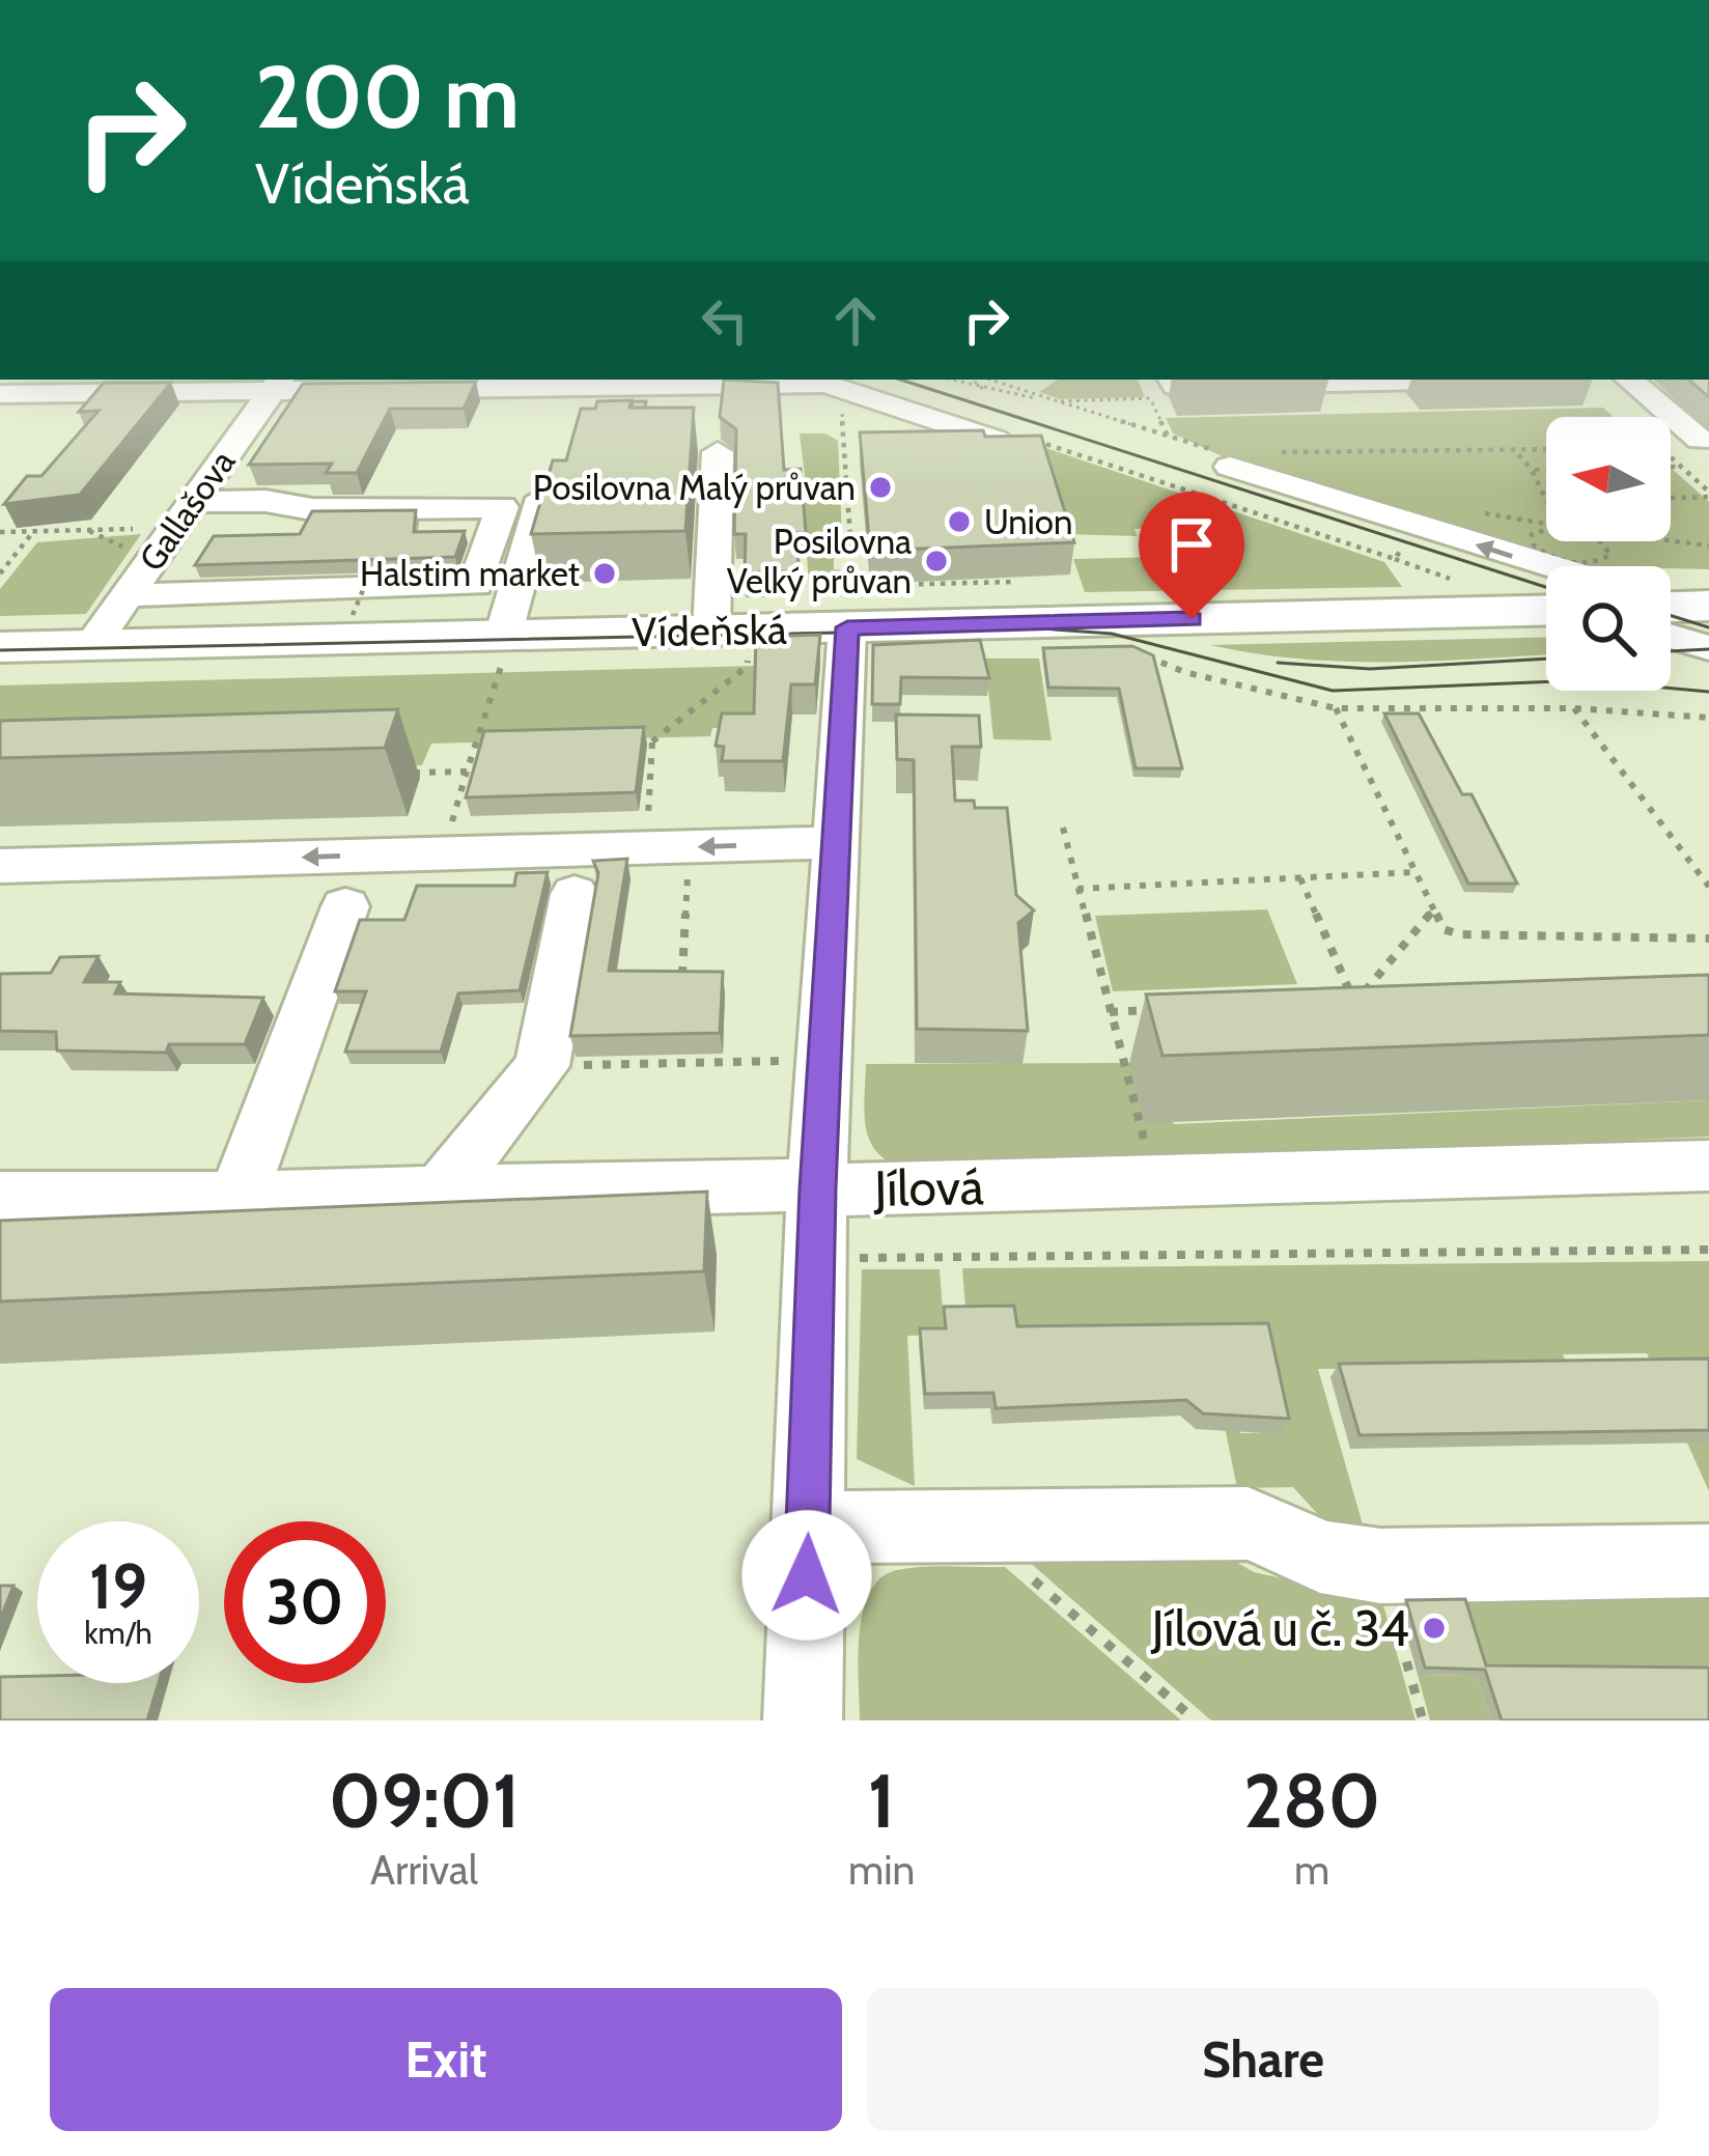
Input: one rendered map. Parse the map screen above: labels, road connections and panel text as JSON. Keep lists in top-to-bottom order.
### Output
{
  "streets": {
    "main road": ["Vídeňská"],
    "street": ["Gallašova", "Jílová"]
  },
  "crossings": [
    ["Gallašova", "Vídeňská"]
  ],
  "places": [
    "Posilovna Malý průvan",
    "Union",
    "Posilovna Velký průvan",
    "Halstim market",
    "Jílová u č. 34"
  ],
  "north": "left",
  "page": {
    "turn": ["200 m", "Vídeňská"],
    "speed": "19 km/h",
    "limit": "30",
    "eta": [
      "09:01",
      "Arrival",
      "1",
      "min",
      "280",
      "m"
    ],
    "buttons": ["Exit", "Share"]
  }
}
